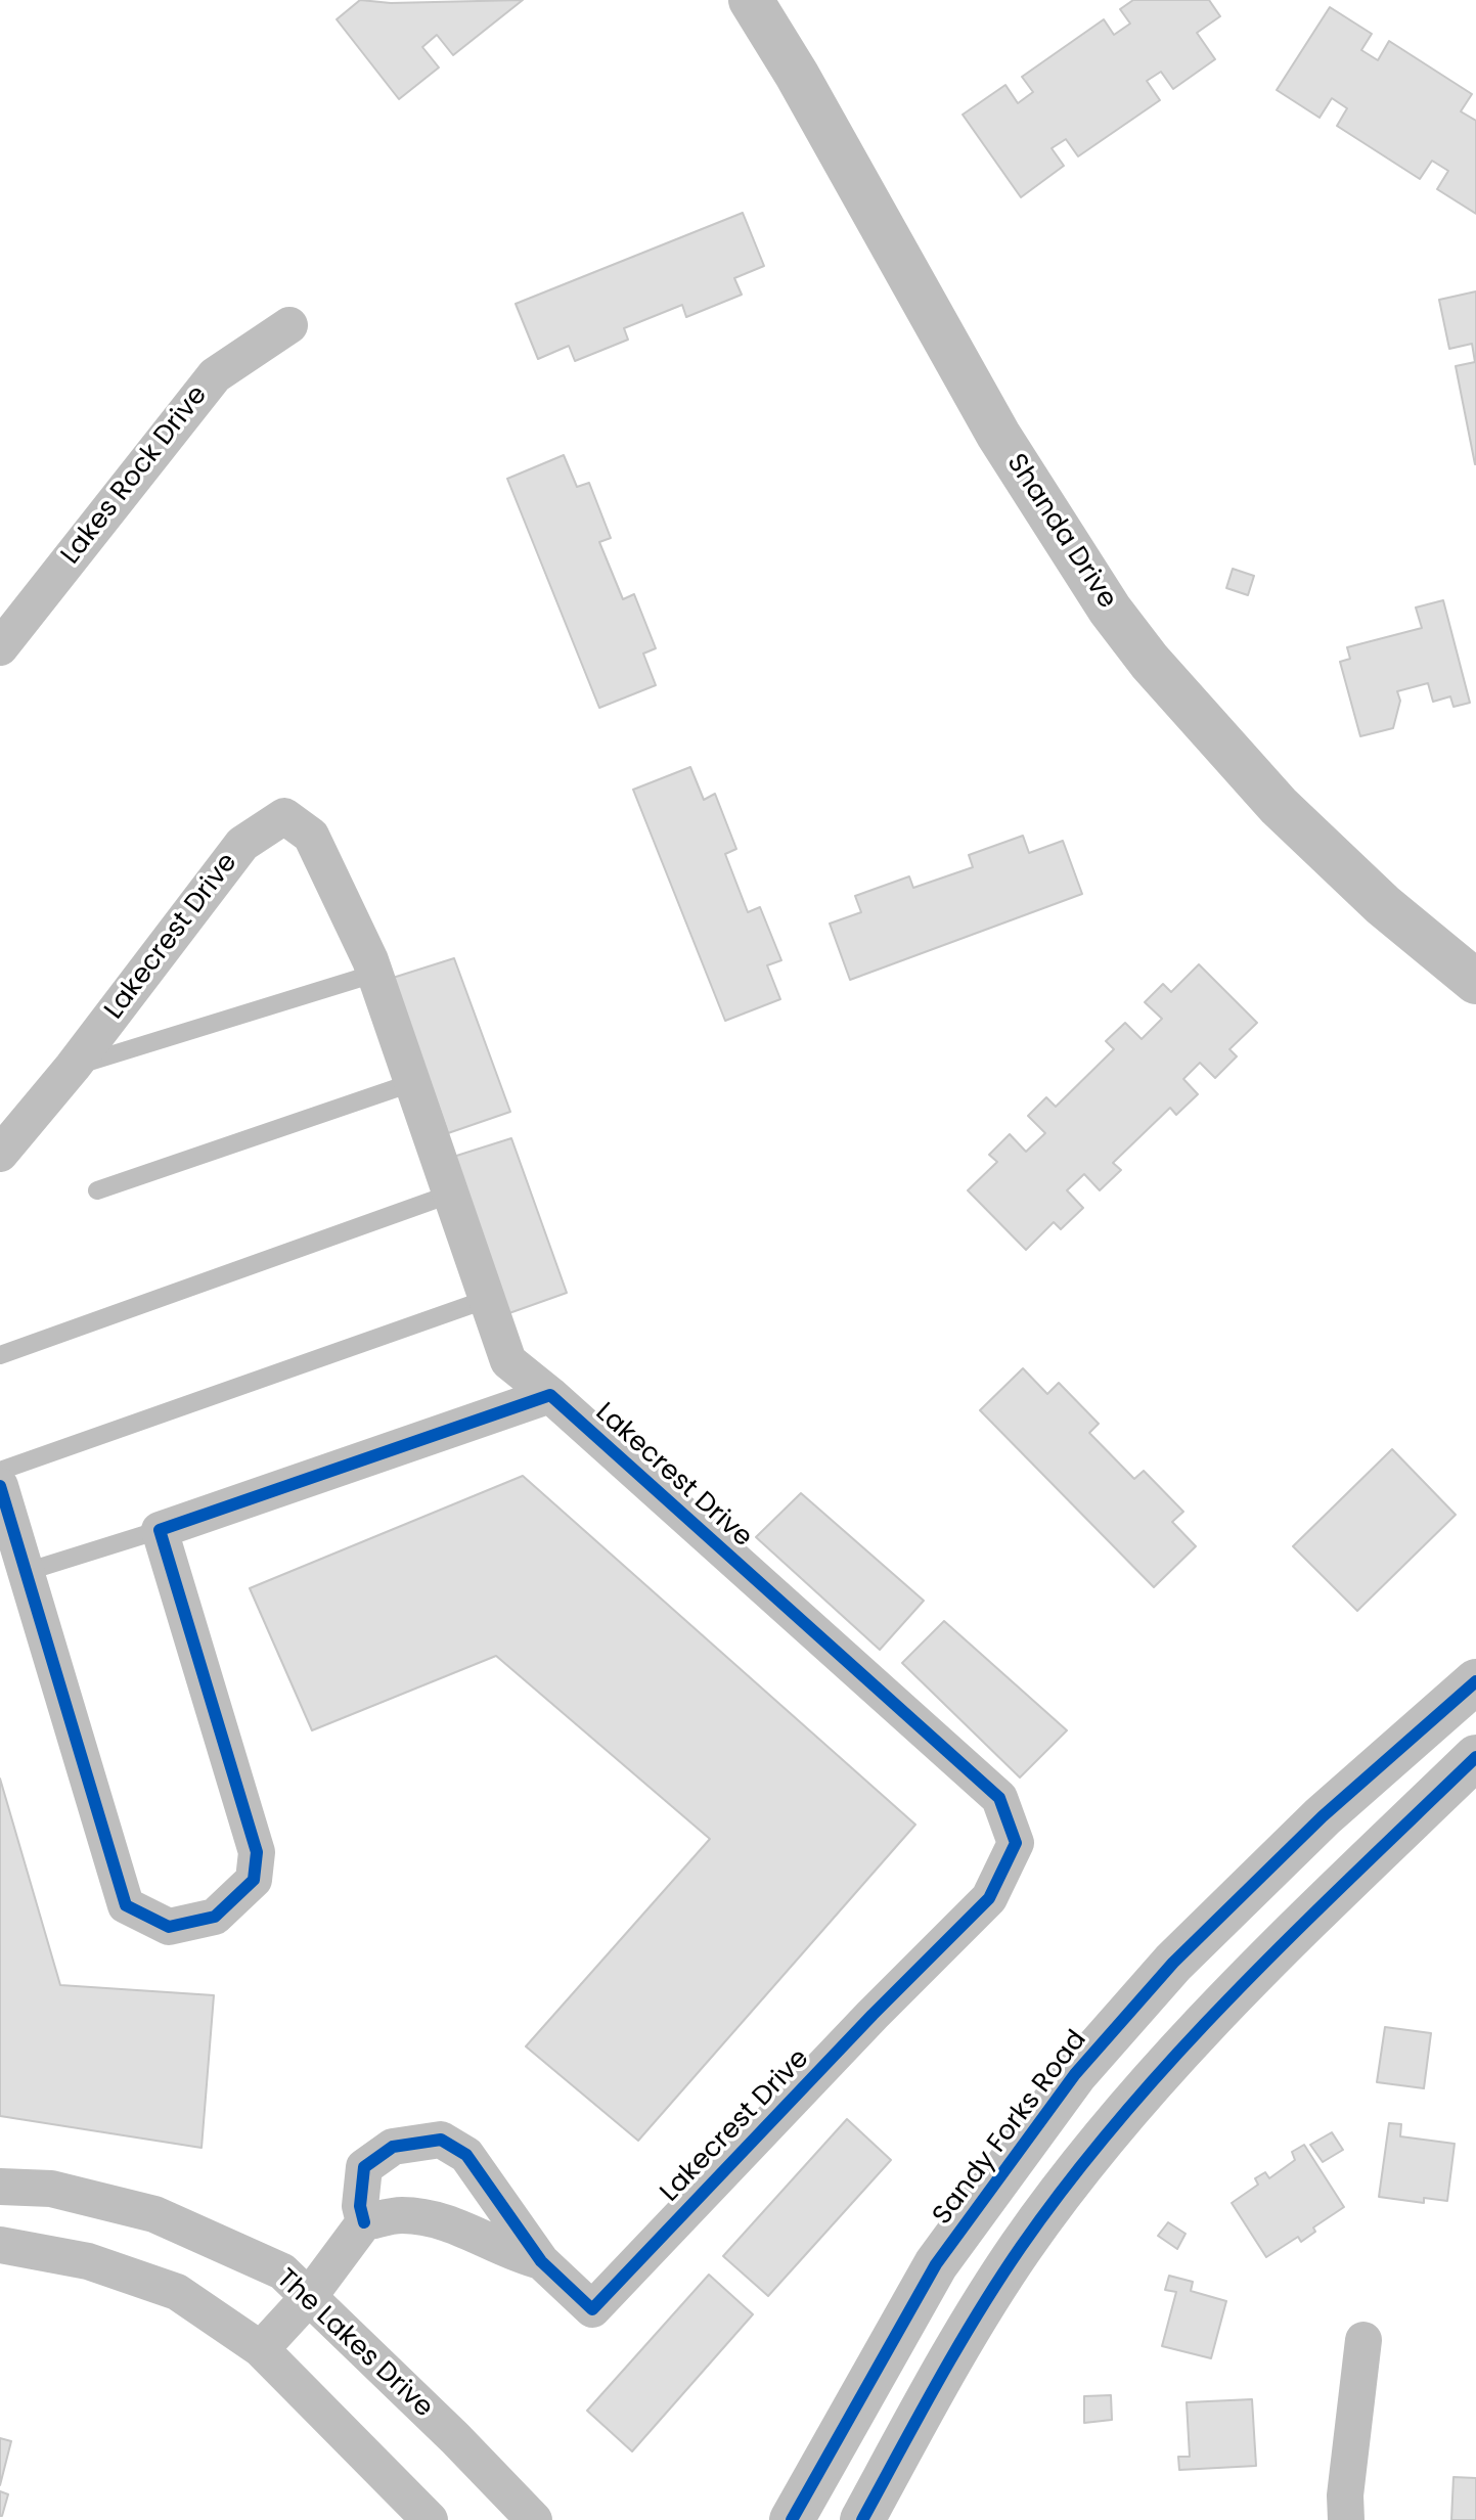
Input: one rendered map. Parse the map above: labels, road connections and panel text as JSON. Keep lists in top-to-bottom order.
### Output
{
  "streets": {
    "street": [
      "Lakes Rock Drive",
      "Shanda Drive",
      "Lakecrest Drive",
      "Sandy Forks Road",
      "The Lakes Drive"
    ]
  }
}
